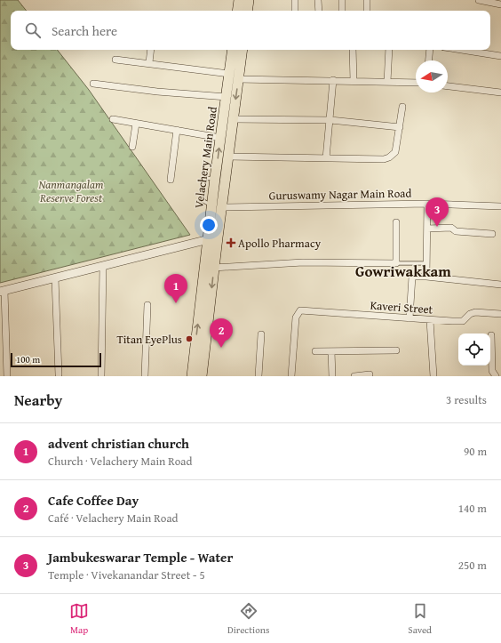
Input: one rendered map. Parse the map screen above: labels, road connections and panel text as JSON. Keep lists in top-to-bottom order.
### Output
{
  "streets": {
    "main road": ["Velachery Main Road"],
    "street": ["Guruswamy Nagar Main Road", "Kaveri Street"]
  },
  "crossings": [
    ["Velachery Main Road", "Guruswamy Nagar Main Road"]
  ],
  "districts": ["Gowriwakkam"],
  "parks": ["Nanmangalam Reserve Forest"],
  "places": {
    "health": ["Apollo Pharmacy"],
    "other": ["Titan EyePlus"]
  },
  "scale_bar": "100 m",
  "north": "left",
  "page": {
    "search": "Search here",
    "pins": ["3", "1", "2"],
    "scale": "100 m",
    "heading": ["Nearby", "3 results"],
    "list": [
      {
        "mark": "1",
        "name": "advent christian church",
        "note": "Church · Velachery Main Road",
        "value": "90 m"
      },
      {
        "mark": "2",
        "name": "Cafe Coffee Day",
        "note": "Café · Velachery Main Road",
        "value": "140 m"
      },
      {
        "mark": "3",
        "name": "Jambukeswarar Temple - Water",
        "note": "Temple · Vivekanandar Street - 5",
        "value": "250 m"
      }
    ],
    "nav": ["Map", "Directions", "Saved"]
  }
}
